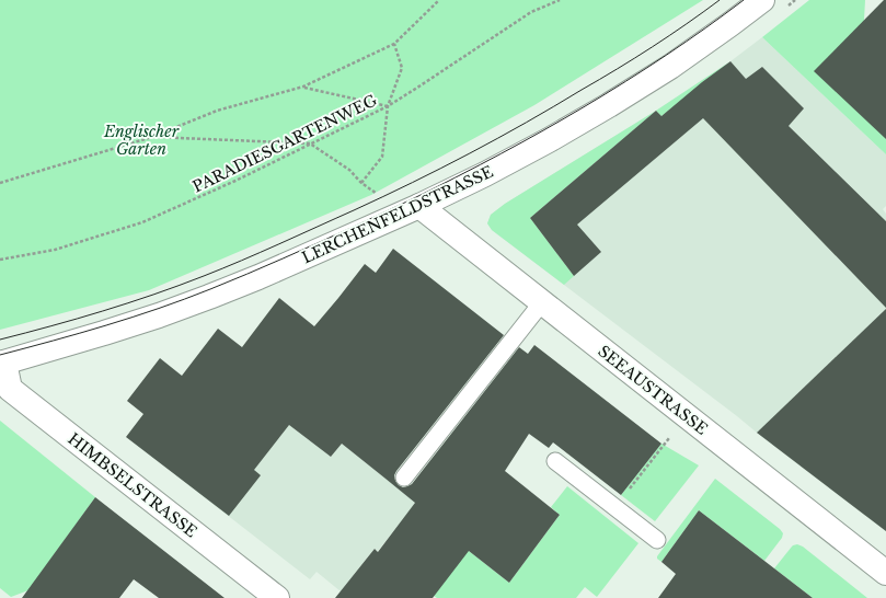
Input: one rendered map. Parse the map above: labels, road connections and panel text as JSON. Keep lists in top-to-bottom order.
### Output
{
  "streets": {
    "street": ["LERCHENFELDSTRASSE", "SEEAUSTRASSE", "HIMBSELSTRASSE"],
    "path": ["PARADIESGARTENWEG"]
  },
  "crossings": [
    ["LERCHENFELDSTRASSE", "SEEAUSTRASSE"],
    ["LERCHENFELDSTRASSE", "HIMBSELSTRASSE"]
  ],
  "parks": ["Englischer Garten"]
}
